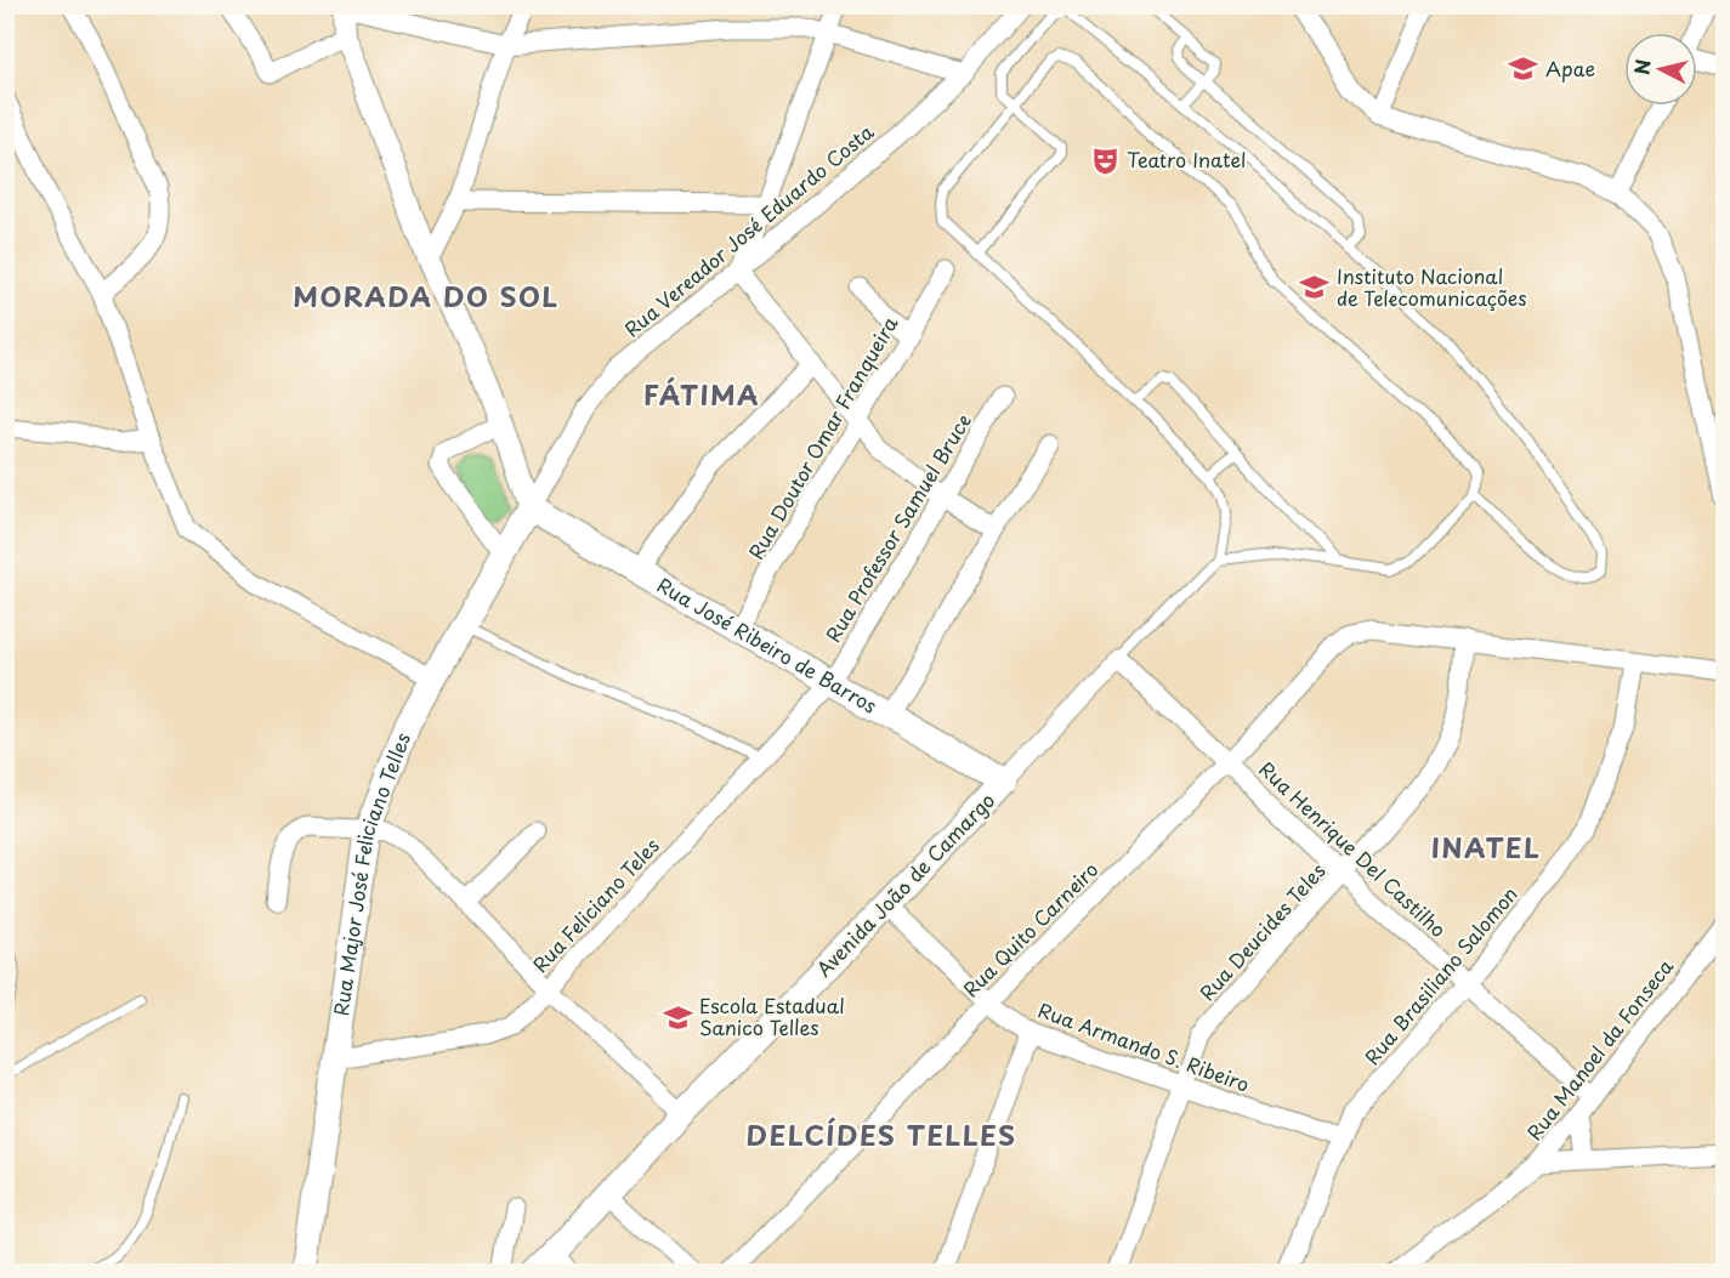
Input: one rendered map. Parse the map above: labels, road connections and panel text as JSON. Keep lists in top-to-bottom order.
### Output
{
  "streets": {
    "main road": ["Rua José Ribeiro de Barros", "Rua Major José Feliciano Telles", "Avenida João de Camargo"],
    "street": [
      "Rua Vereador José Eduardo Costa",
      "Rua Doutor Omar Franqueira",
      "Rua Professor Samuel Bruce",
      "Rua Henrique Del Castilho",
      "Rua Feliciano Teles",
      "Rua Quito Carneiro",
      "Rua Deucides Teles",
      "Rua Brasiliano Salomon",
      "Rua Armando S. Ribeiro",
      "Rua Manoel da Fonseca"
    ]
  },
  "crossings": [
    ["Rua Vereador José Eduardo Costa", "Rua José Ribeiro de Barros"],
    ["Rua Vereador José Eduardo Costa", "Rua Major José Feliciano Telles"],
    ["Rua Doutor Omar Franqueira", "Rua José Ribeiro de Barros"],
    ["Rua Professor Samuel Bruce", "Rua José Ribeiro de Barros"],
    ["Rua Professor Samuel Bruce", "Rua Feliciano Teles"],
    ["Rua José Ribeiro de Barros", "Rua Major José Feliciano Telles"],
    ["Rua José Ribeiro de Barros", "Avenida João de Camargo"],
    ["Rua José Ribeiro de Barros", "Rua Feliciano Teles"],
    ["Rua Henrique Del Castilho", "Avenida João de Camargo"],
    ["Rua Henrique Del Castilho", "Rua Quito Carneiro"],
    ["Rua Henrique Del Castilho", "Rua Deucides Teles"],
    ["Rua Henrique Del Castilho", "Rua Brasiliano Salomon"],
    ["Rua Henrique Del Castilho", "Rua Manoel da Fonseca"],
    ["Rua Major José Feliciano Telles", "Rua Feliciano Teles"],
    ["Avenida João de Camargo", "Rua Armando S. Ribeiro"],
    ["Rua Quito Carneiro", "Rua Deucides Teles"],
    ["Rua Quito Carneiro", "Rua Armando S. Ribeiro"],
    ["Rua Deucides Teles", "Rua Armando S. Ribeiro"],
    ["Rua Brasiliano Salomon", "Rua Armando S. Ribeiro"]
  ],
  "districts": [
    "MORADA DO SOL",
    "FÁTIMA",
    "INATEL",
    "DELCÍDES TELLES"
  ],
  "places": {
    "school or university": ["Apae", "Instituto Nacional de Telecomunicações", "Escola Estadual Sanico Telles"],
    "theatre": ["Teatro Inatel"]
  },
  "north": "left"
}
